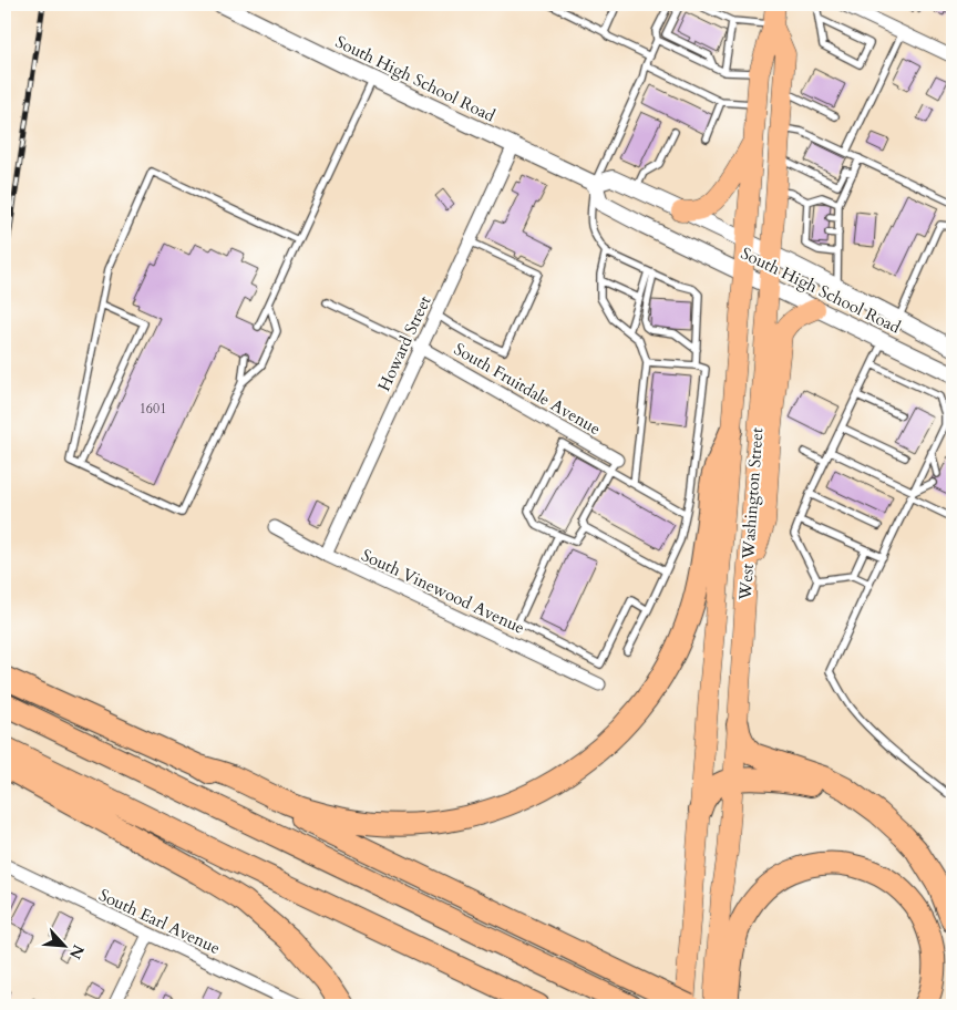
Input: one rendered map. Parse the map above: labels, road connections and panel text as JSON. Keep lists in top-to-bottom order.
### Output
{
  "streets": {
    "main road": ["West Washington Street"],
    "street": [
      "South High School Road",
      "Howard Street",
      "South Fruitdale Avenue",
      "South Vinewood Avenue",
      "South Earl Avenue"
    ]
  },
  "crossings": [
    ["South High School Road", "Howard Street"],
    ["South High School Road", "West Washington Street"],
    ["Howard Street", "South Fruitdale Avenue"],
    ["Howard Street", "South Vinewood Avenue"]
  ],
  "house_numbers": ["1601"],
  "north": "bottom right"
}
